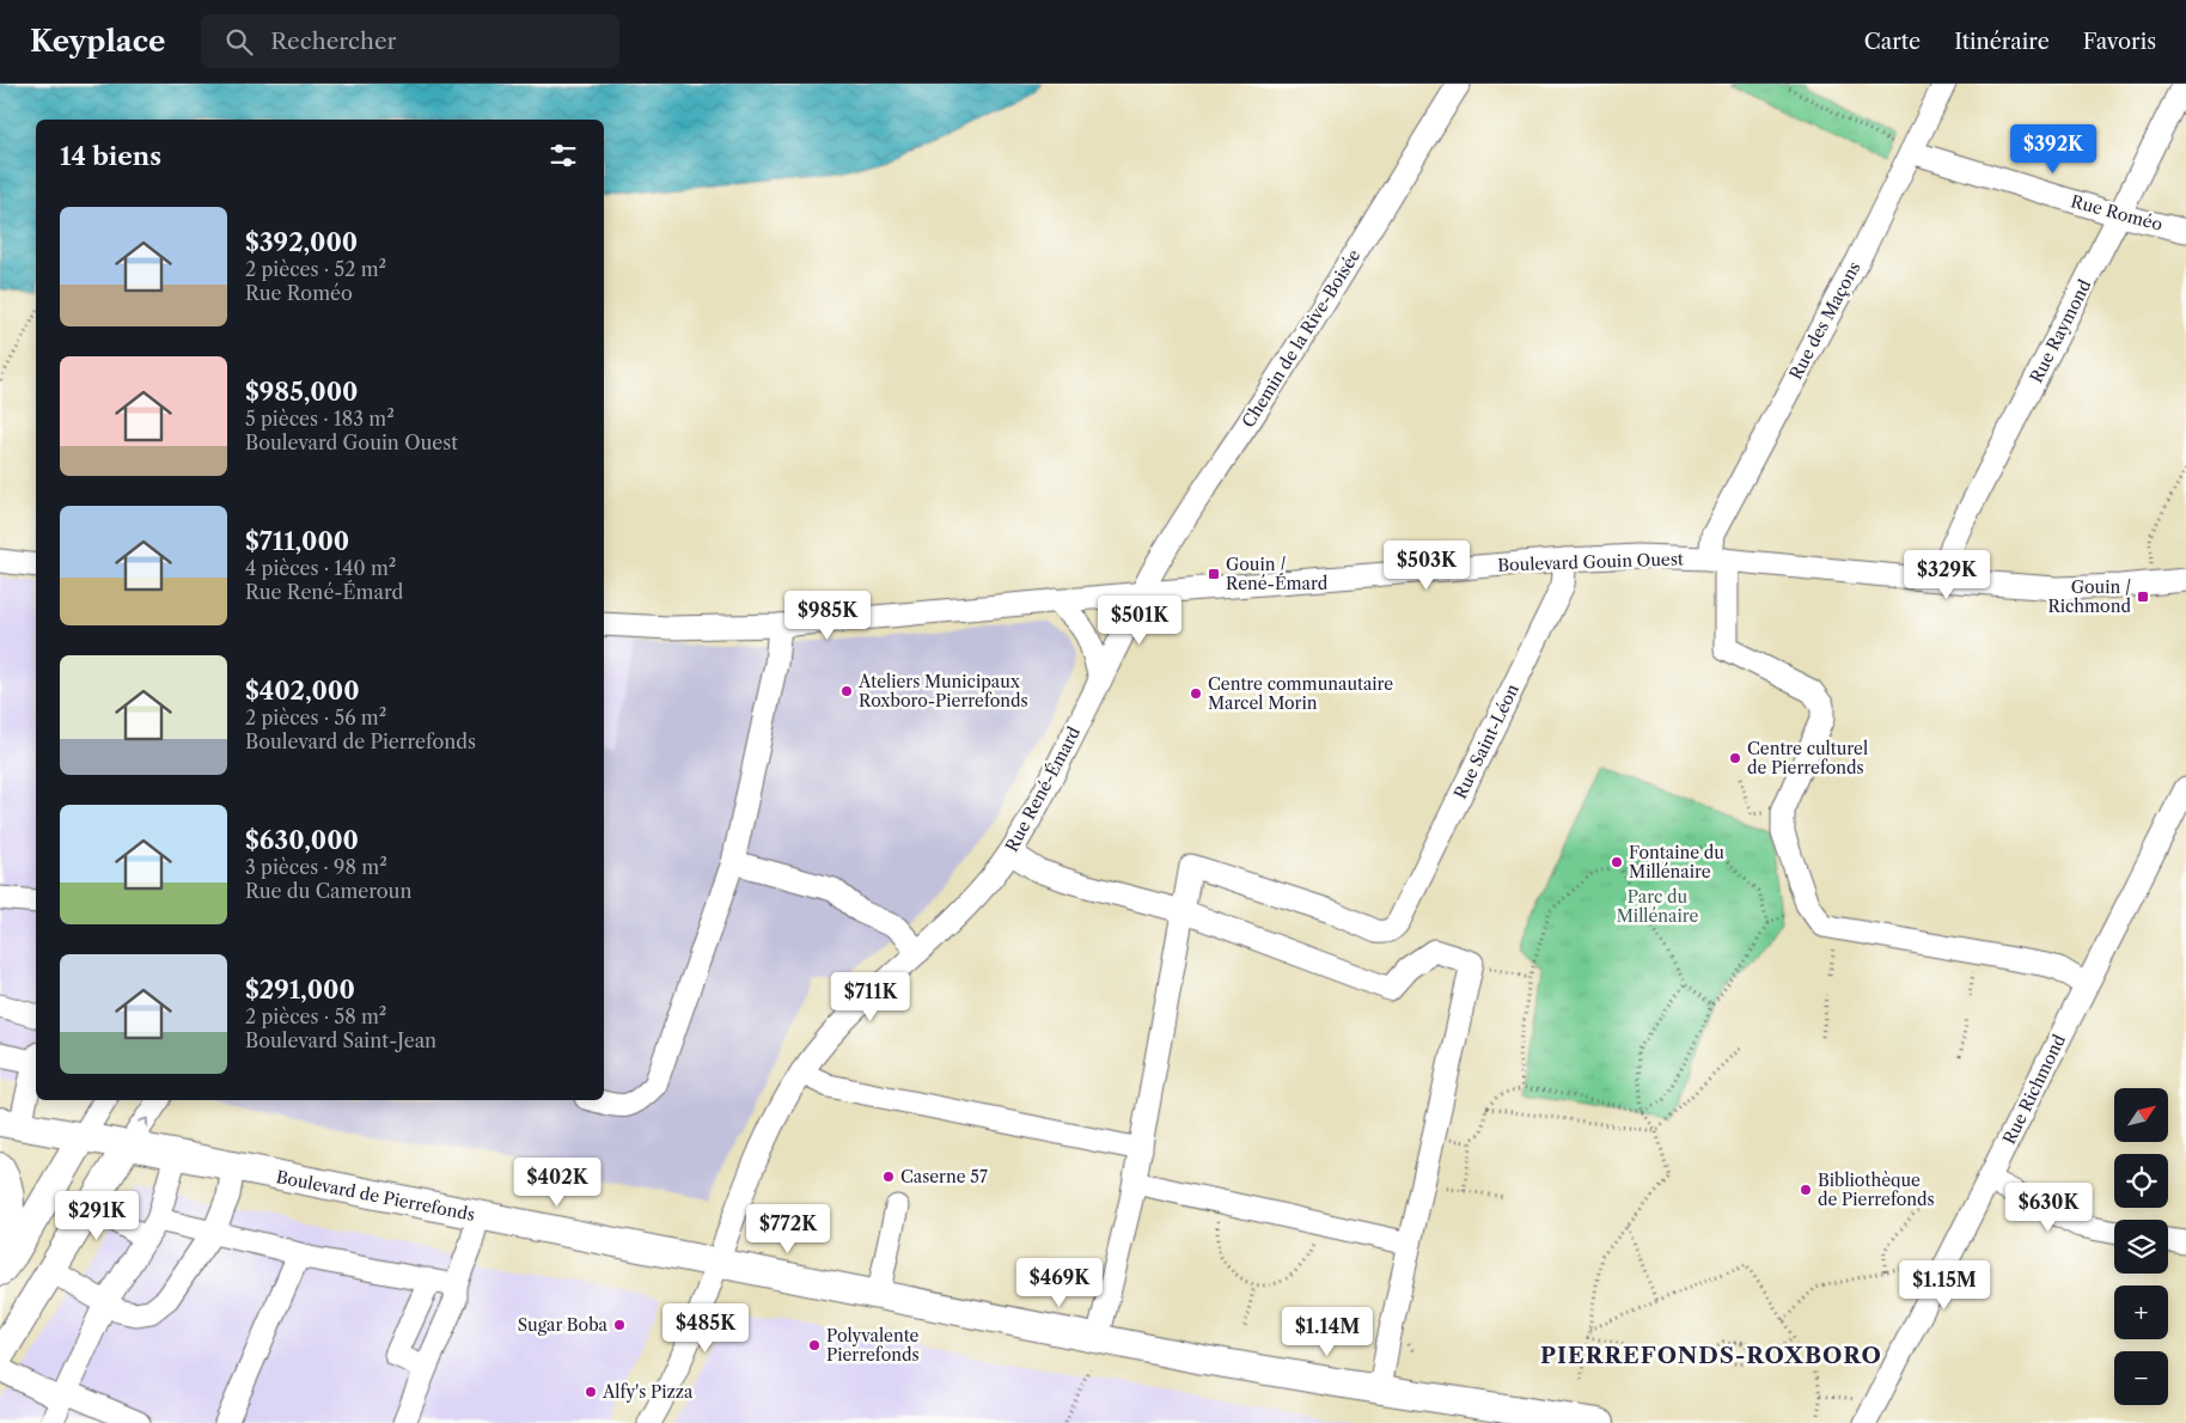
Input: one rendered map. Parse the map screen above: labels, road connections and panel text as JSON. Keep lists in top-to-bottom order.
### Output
{
  "streets": {
    "main road": ["Boulevard de Pierrefonds"],
    "street": [
      "Rue Roméo",
      "Rue des Maçons",
      "Rue Raymond",
      "Chemin de la Rive-Boisée",
      "Boulevard Gouin Ouest",
      "Rue Saint-Léon",
      "Rue René-Émard",
      "Rue Richmond"
    ]
  },
  "crossings": [
    ["Rue Roméo", "Rue des Maçons"],
    ["Rue Roméo", "Rue Raymond"],
    ["Rue des Maçons", "Boulevard Gouin Ouest"],
    ["Rue des Maçons", "Rue Richmond"],
    ["Rue Raymond", "Boulevard Gouin Ouest"],
    ["Chemin de la Rive-Boisée", "Boulevard Gouin Ouest"],
    ["Chemin de la Rive-Boisée", "Rue René-Émard"],
    ["Boulevard Gouin Ouest", "Rue Saint-Léon"],
    ["Boulevard Gouin Ouest", "Rue René-Émard"],
    ["Rue René-Émard", "Boulevard de Pierrefonds"]
  ],
  "districts": ["PIERREFONDS-ROXBORO"],
  "parks": ["Parc du Millénaire"],
  "places": {
    "transit": ["Gouin / René-Émard", "Gouin / Richmond"],
    "other": [
      "Ateliers Municipaux Roxboro-Pierrefonds",
      "Centre communautaire Marcel Morin",
      "Centre culturel de Pierrefonds",
      "Fontaine du Millénaire",
      "Caserne 57",
      "Bibliothèque de Pierrefonds",
      "Sugar Boba",
      "Polyvalente Pierrefonds",
      "Alfy's Pizza"
    ]
  },
  "north": "top right",
  "page": {
    "header": "Keyplace",
    "search": "Rechercher",
    "nav": ["Carte", "Itinéraire", "Favoris"],
    "heading": "14 biens",
    "price": [
      "$392K",
      "$503K",
      "$329K",
      "$985K",
      "$501K",
      "$711K",
      "$402K",
      "$630K",
      "$291K",
      "$772K",
      "$469K",
      "$1.15M",
      "$485K",
      "$1.14M"
    ],
    "list": [
      {
        "name": "$392,000",
        "note": "2 pièces · 52 m² · Rue Roméo"
      },
      {
        "name": "$985,000",
        "note": "5 pièces · 183 m² · Boulevard Gouin Ouest"
      },
      {
        "name": "$711,000",
        "note": "4 pièces · 140 m² · Rue René-Émard"
      },
      {
        "name": "$402,000",
        "note": "2 pièces · 56 m² · Boulevard de Pierrefonds"
      },
      {
        "name": "$630,000",
        "note": "3 pièces · 98 m² · Rue du Cameroun"
      },
      {
        "name": "$291,000",
        "note": "2 pièces · 58 m² · Boulevard Saint-Jean"
      }
    ],
    "map_buttons": ["+", "−"]
  }
}
